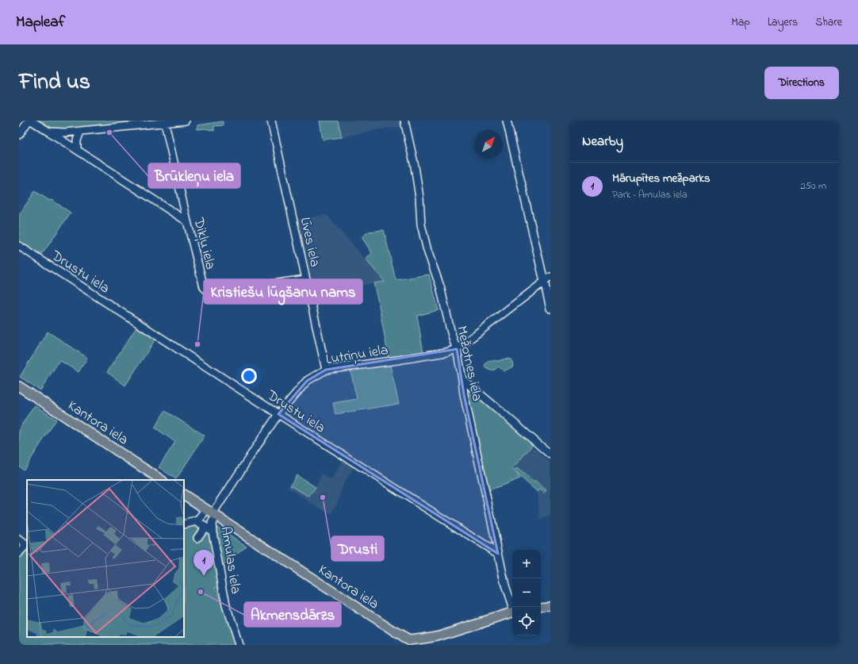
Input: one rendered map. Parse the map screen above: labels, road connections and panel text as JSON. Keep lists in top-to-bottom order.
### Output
{
  "streets": {
    "main road": ["Kantora iela"],
    "street": [
      "Līves iela",
      "Dikļu iela",
      "Drustu iela",
      "Lutriņu iela",
      "Mežotnes iela",
      "Amulas iela"
    ]
  },
  "crossings": [
    ["Līves iela", "Dikļu iela"],
    ["Līves iela", "Lutriņu iela"],
    ["Drustu iela", "Lutriņu iela"],
    ["Drustu iela", "Mežotnes iela"],
    ["Lutriņu iela", "Mežotnes iela"],
    ["Lutriņu iela", "Kantora iela"],
    ["Lutriņu iela", "Amulas iela"],
    ["Kantora iela", "Amulas iela"]
  ],
  "places": [
    "Brūkleņu iela",
    "Kristiešu lūgšanu nams",
    "Drusti",
    "Akmensdārzs"
  ],
  "north": "top right",
  "page": {
    "header": "Mapleaf",
    "nav": ["Map", "Layers", "Share"],
    "title": "Find us",
    "buttons": "Directions",
    "heading": "Nearby",
    "list": [
      {
        "mark": "1",
        "name": "Mārupītes mežparks",
        "note": "Park · Amulas iela",
        "value": "250 m"
      }
    ],
    "map_buttons": ["+", "−"],
    "pins": "1"
  }
}
